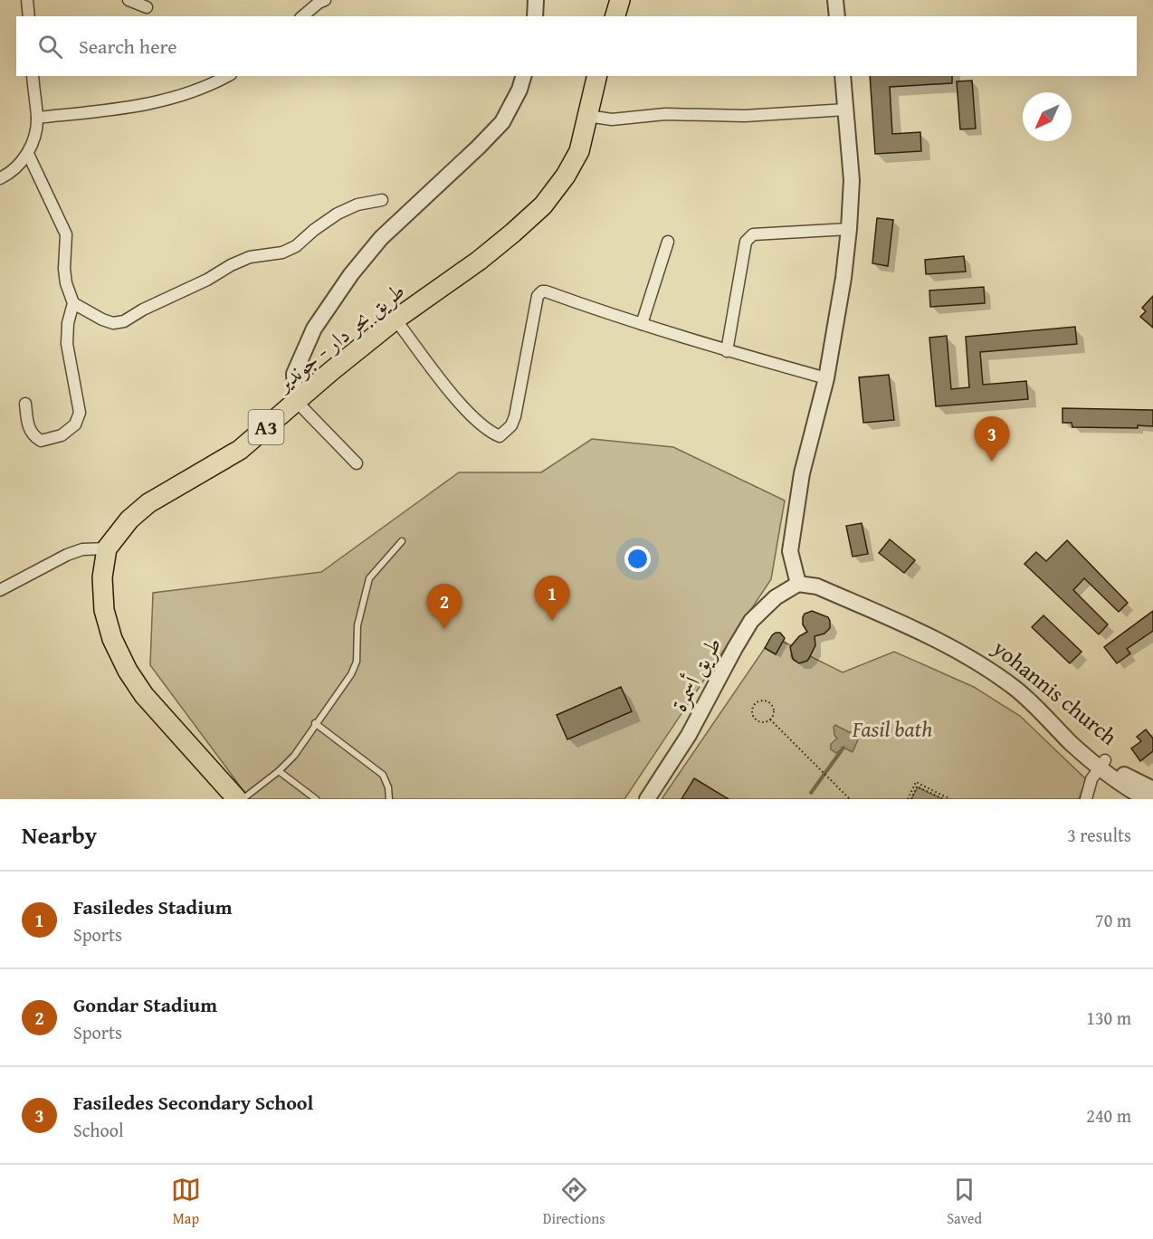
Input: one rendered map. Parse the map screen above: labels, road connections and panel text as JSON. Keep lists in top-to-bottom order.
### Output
{
  "streets": {
    "highway": ["طريق بحر دار - جوندير", "A3"],
    "street": ["طريق أسمرة", "yohannis church"]
  },
  "parks": ["Fasil bath"],
  "north": "bottom left",
  "page": {
    "search": "Search here",
    "pins": ["3", "1", "2"],
    "heading": ["Nearby", "3 results"],
    "list": [
      {
        "mark": "1",
        "name": "Fasiledes Stadium",
        "note": "Sports",
        "value": "70 m"
      },
      {
        "mark": "2",
        "name": "Gondar Stadium",
        "note": "Sports",
        "value": "130 m"
      },
      {
        "mark": "3",
        "name": "Fasiledes Secondary School",
        "note": "School",
        "value": "240 m"
      }
    ],
    "nav": ["Map", "Directions", "Saved"]
  }
}
